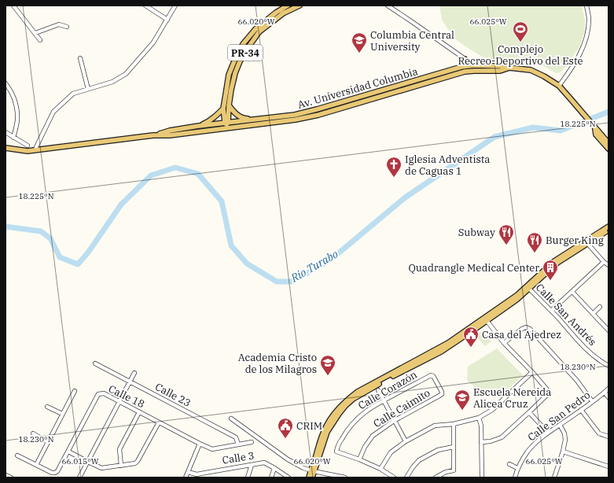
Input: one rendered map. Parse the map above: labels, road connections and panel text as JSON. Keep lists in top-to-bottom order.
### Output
{
  "streets": {
    "main road": ["PR-34", "Av. Universidad Columbia"],
    "street": [
      "Calle San Andrés",
      "Calle Corazón",
      "Calle 23",
      "Calle 18",
      "Calle Caimito",
      "Calle San Pedro",
      "Calle 3"
    ]
  },
  "crossings": [
    ["PR-34", "Av. Universidad Columbia"],
    ["Calle Corazón", "Calle Caimito"],
    ["Calle 23", "Calle 18"]
  ],
  "water": ["Río Turabo"],
  "places": {
    "sports": ["Complejo Recreo-Deportivo del Este"],
    "school or university": ["Columbia Central University", "Academia Cristo de los Milagros", "Escuela Nereida Alicea Cruz"],
    "church": ["Iglesia Adventista de Caguas 1"],
    "restaurant": ["Subway", "Burger King"],
    "building": ["Quadrangle Medical Center"],
    "public building": ["Casa del Ajedrez", "CRIM"]
  },
  "coordinates": [
    "66.020°W",
    "66.025°W",
    "18.225°N",
    "18.230°N",
    "66.015°W"
  ]
}
